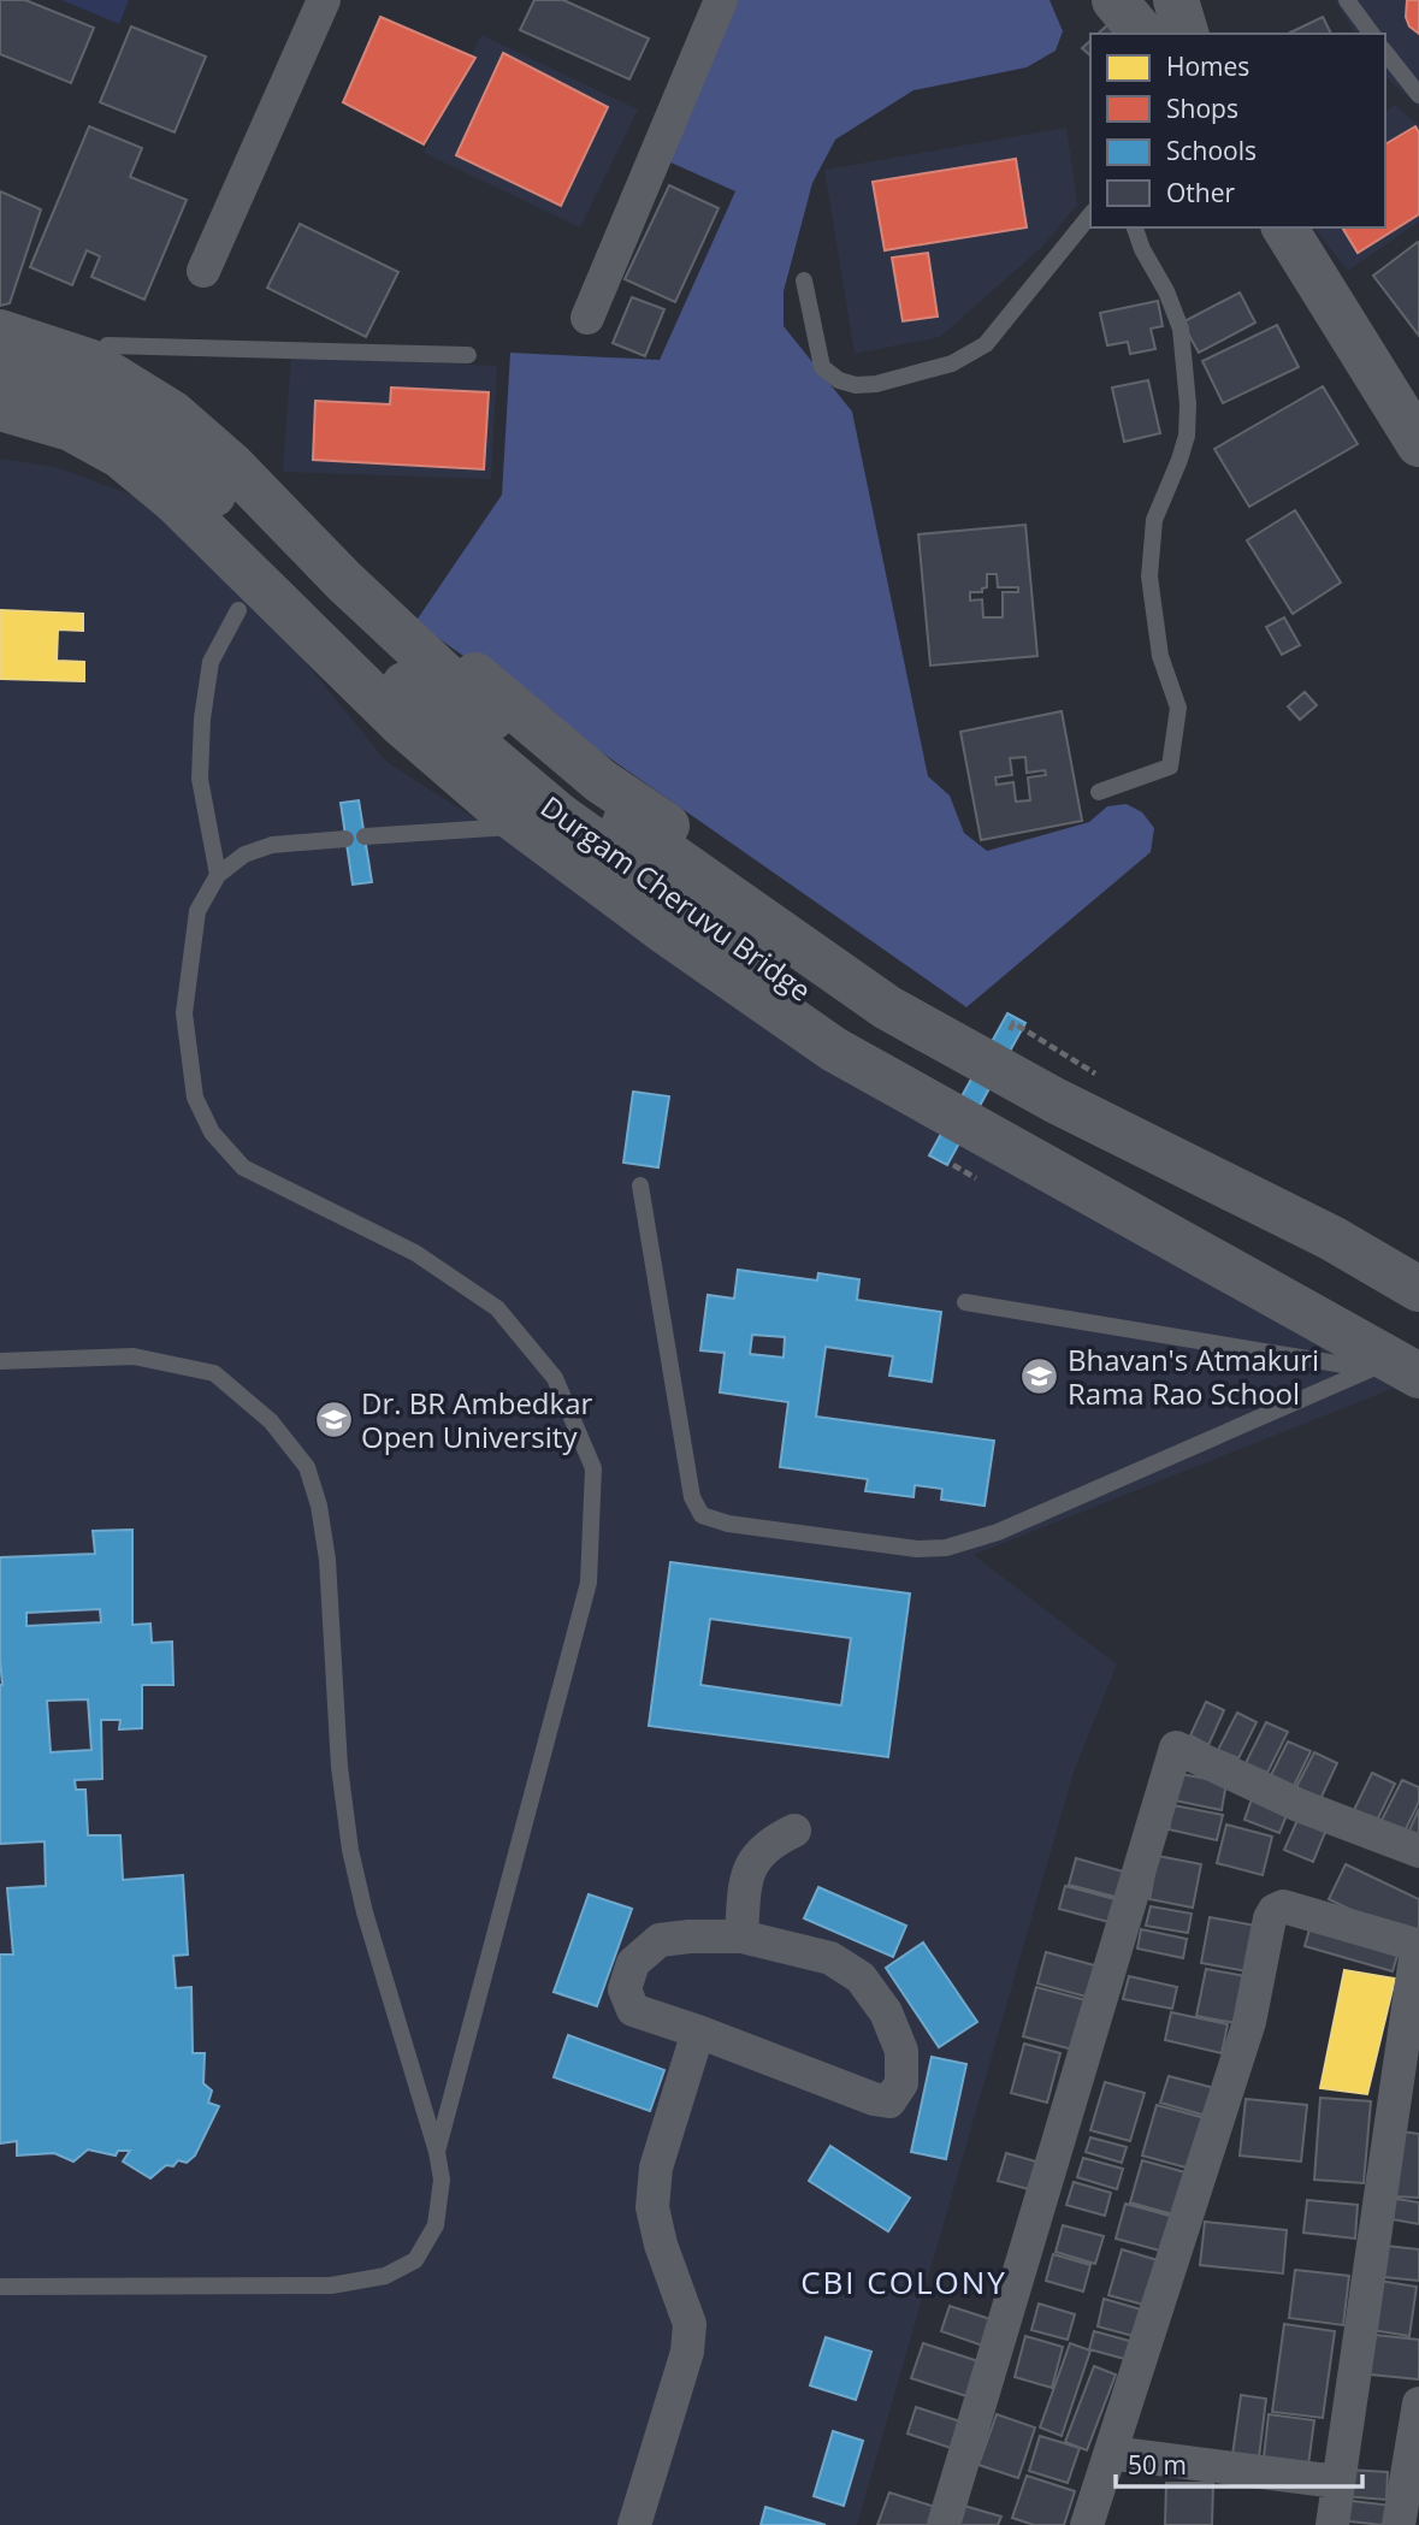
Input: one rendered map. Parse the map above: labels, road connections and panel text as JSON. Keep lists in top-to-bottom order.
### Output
{
  "streets": {
    "main road": ["Durgam Cheruvu Bridge"]
  },
  "districts": ["CBI COLONY"],
  "places": {
    "school or university": ["Bhavan's Atmakuri Rama Rao School", "Dr. BR Ambedkar Open University"]
  },
  "legend": [
    "Homes",
    "Shops",
    "Schools",
    "Other"
  ],
  "scale_bar": "50 m"
}
